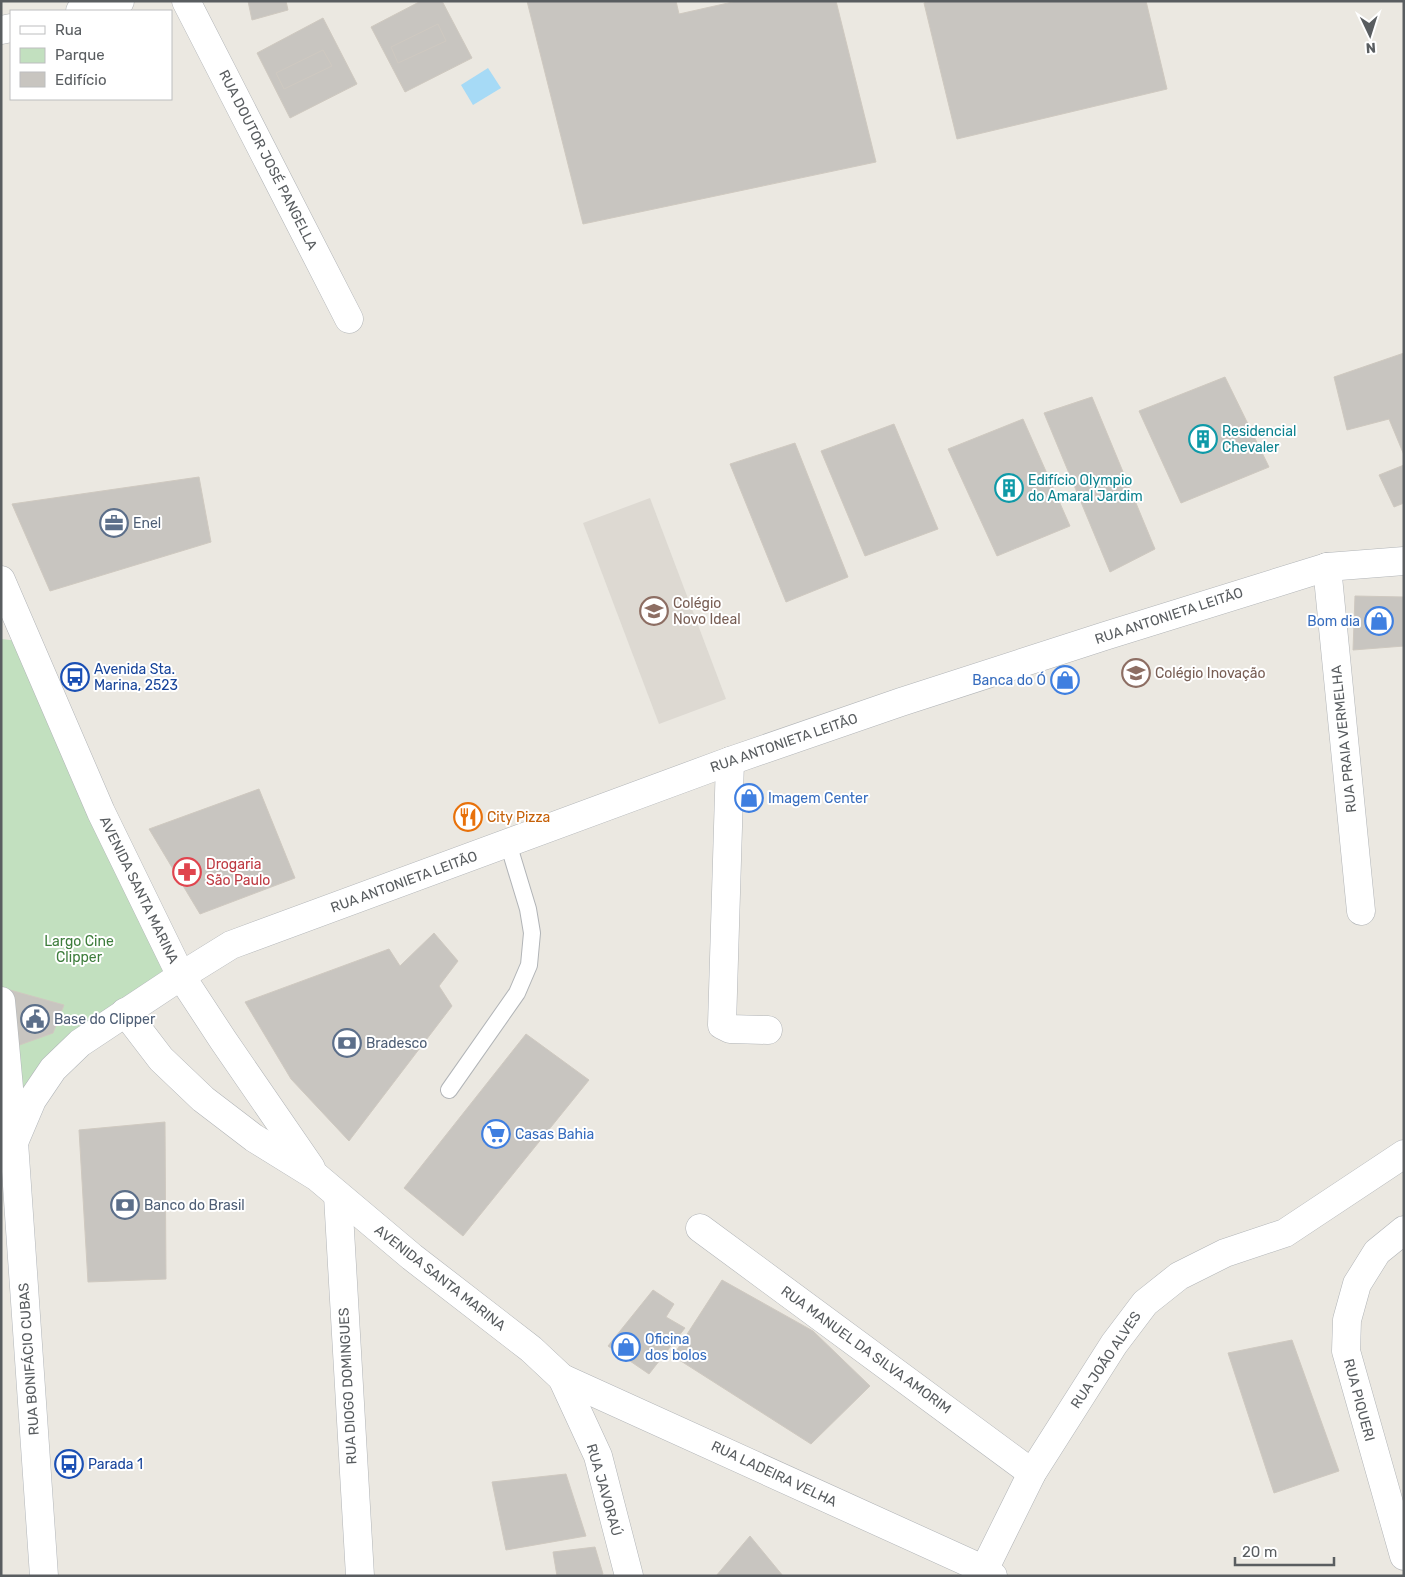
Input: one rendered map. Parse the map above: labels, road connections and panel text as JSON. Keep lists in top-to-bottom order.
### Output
{
  "streets": {
    "street": [
      "RUA DOUTOR JOSÉ PANGELLA",
      "RUA ANTONIETA LEITÃO",
      "RUA PRAIA VERMELHA",
      "AVENIDA SANTA MARINA",
      "RUA MANUEL DA SILVA AMORIM",
      "RUA BONIFÁCIO CUBAS",
      "RUA JOÃO ALVES",
      "RUA DIOGO DOMINGUES",
      "RUA PIQUERI",
      "RUA LADEIRA VELHA",
      "RUA JAVORAÚ"
    ]
  },
  "crossings": [
    ["RUA ANTONIETA LEITÃO", "RUA PRAIA VERMELHA"],
    ["RUA ANTONIETA LEITÃO", "AVENIDA SANTA MARINA"],
    ["RUA ANTONIETA LEITÃO", "RUA BONIFÁCIO CUBAS"],
    ["AVENIDA SANTA MARINA", "RUA BONIFÁCIO CUBAS"],
    ["AVENIDA SANTA MARINA", "RUA DIOGO DOMINGUES"],
    ["AVENIDA SANTA MARINA", "RUA LADEIRA VELHA"],
    ["AVENIDA SANTA MARINA", "RUA JAVORAÚ"],
    ["RUA MANUEL DA SILVA AMORIM", "RUA JOÃO ALVES"],
    ["RUA JOÃO ALVES", "RUA LADEIRA VELHA"],
    ["RUA LADEIRA VELHA", "RUA JAVORAÚ"]
  ],
  "parks": ["Largo Cine Clipper"],
  "places": {
    "building": ["Residencial Chevaler", "Edifício Olympio do Amaral Jardim"],
    "office": ["Enel"],
    "school or university": ["Colégio Novo Ideal", "Colégio Inovação"],
    "shop": [
      "Bom dia",
      "Banca do Ó",
      "Imagem Center",
      "Oficina dos bolos"
    ],
    "bus stop": ["Avenida Sta. Marina, 2523", "Parada 1"],
    "restaurant": ["City Pizza"],
    "pharmacy": ["Drogaria São Paulo"],
    "public building": ["Base do Clipper"],
    "bank": ["Bradesco", "Banco do Brasil"],
    "supermarket": ["Casas Bahia"]
  },
  "legend": ["Rua", "Parque", "Edifício"],
  "scale_bar": "20 m",
  "north": "bottom"
}
